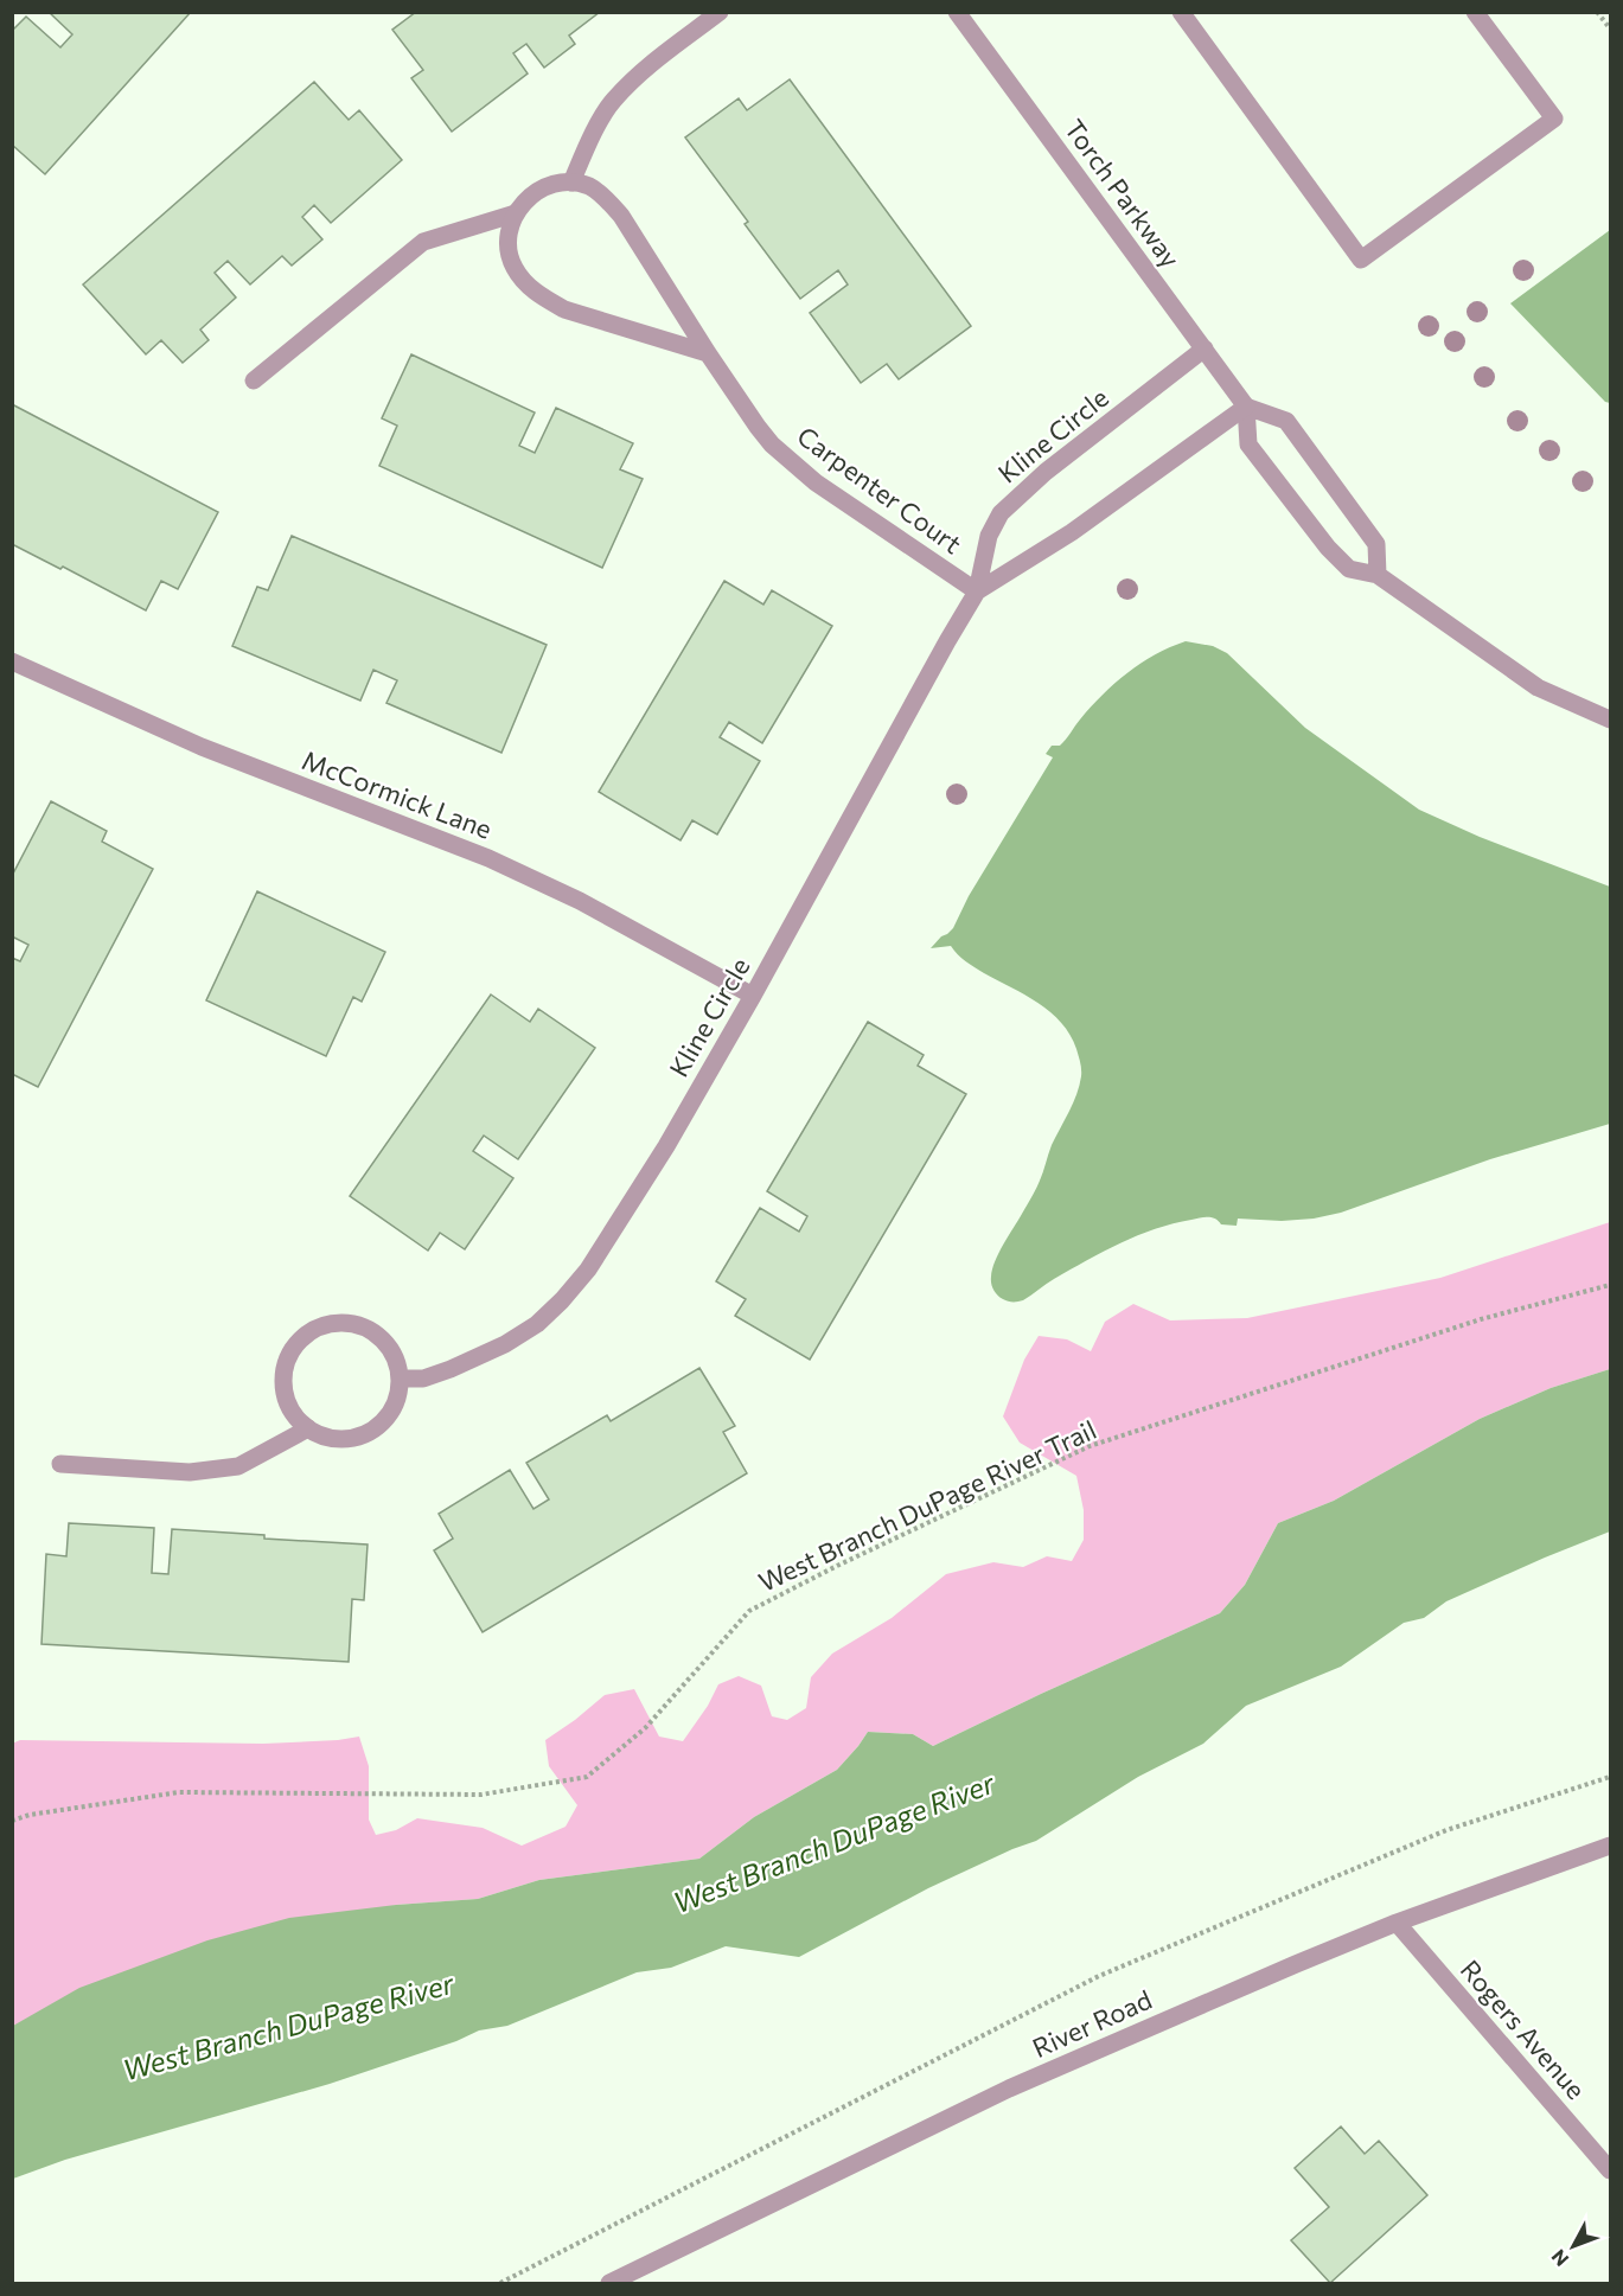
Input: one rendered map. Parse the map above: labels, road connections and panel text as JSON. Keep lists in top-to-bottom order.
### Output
{
  "streets": {
    "street": [
      "Torch Parkway",
      "Kline Circle",
      "Carpenter Court",
      "McCormick Lane",
      "River Road",
      "Rogers Avenue"
    ],
    "path": ["West Branch DuPage River Trail"]
  },
  "crossings": [
    ["Torch Parkway", "Kline Circle"],
    ["Kline Circle", "Carpenter Court"],
    ["Kline Circle", "McCormick Lane"],
    ["River Road", "Rogers Avenue"]
  ],
  "water": ["West Branch DuPage River"],
  "north": "bottom left"
}
